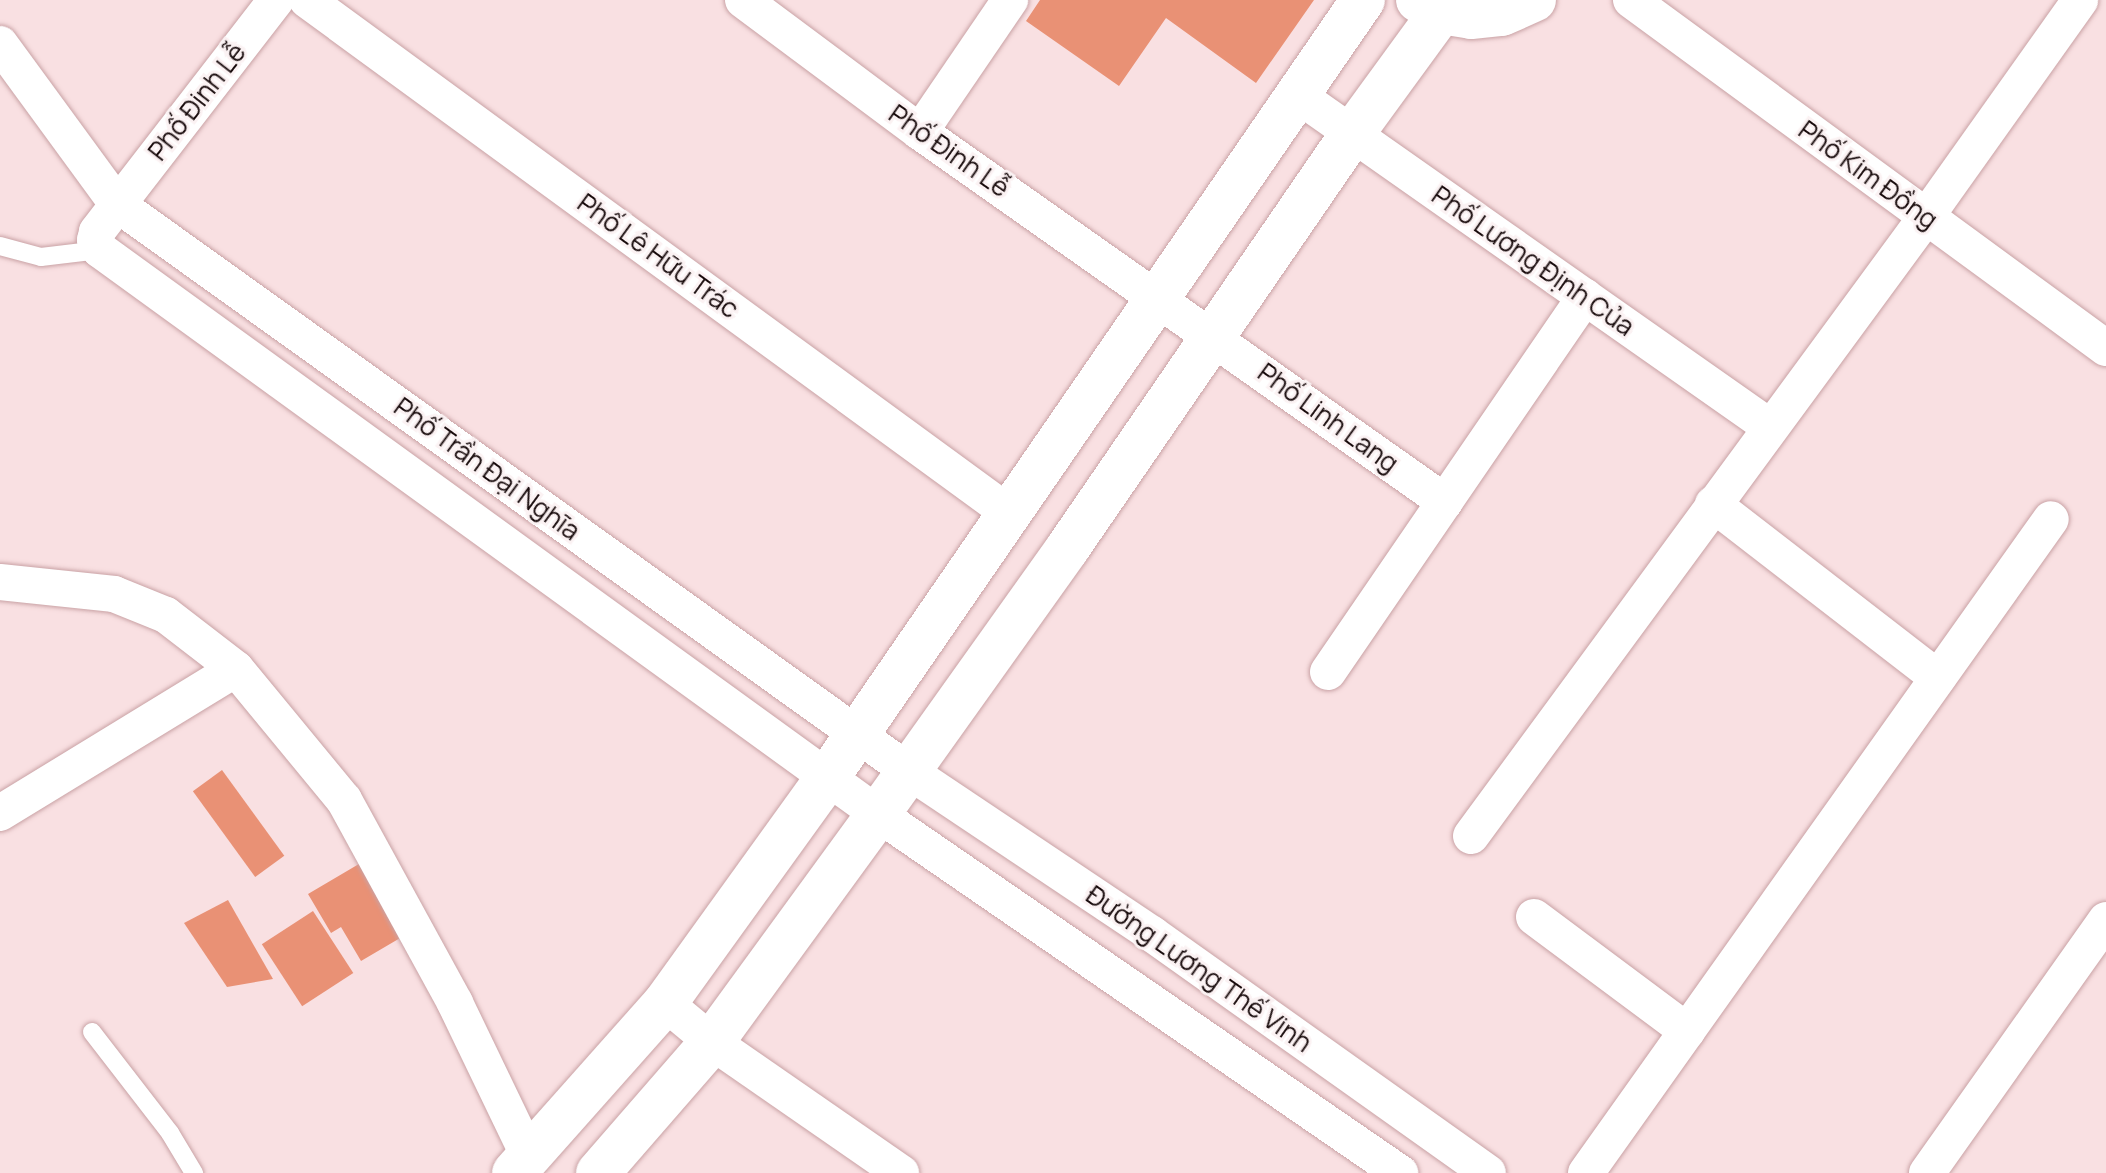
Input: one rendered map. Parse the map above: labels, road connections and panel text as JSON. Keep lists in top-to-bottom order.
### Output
{
  "streets": {
    "street": [
      "Phố Đinh Lễ",
      "Phố Kim Đồng",
      "Phố Lê Hữu Trác",
      "Phố Lương Định Của",
      "Phố Linh Lang",
      "Phố Trần Đại Nghĩa",
      "Đường Lương Thế Vinh"
    ]
  },
  "crossings": [
    ["Phố Đinh Lễ", "Phố Linh Lang"],
    ["Phố Đinh Lễ", "Phố Trần Đại Nghĩa"],
    ["Phố Trần Đại Nghĩa", "Đường Lương Thế Vinh"]
  ]
}
